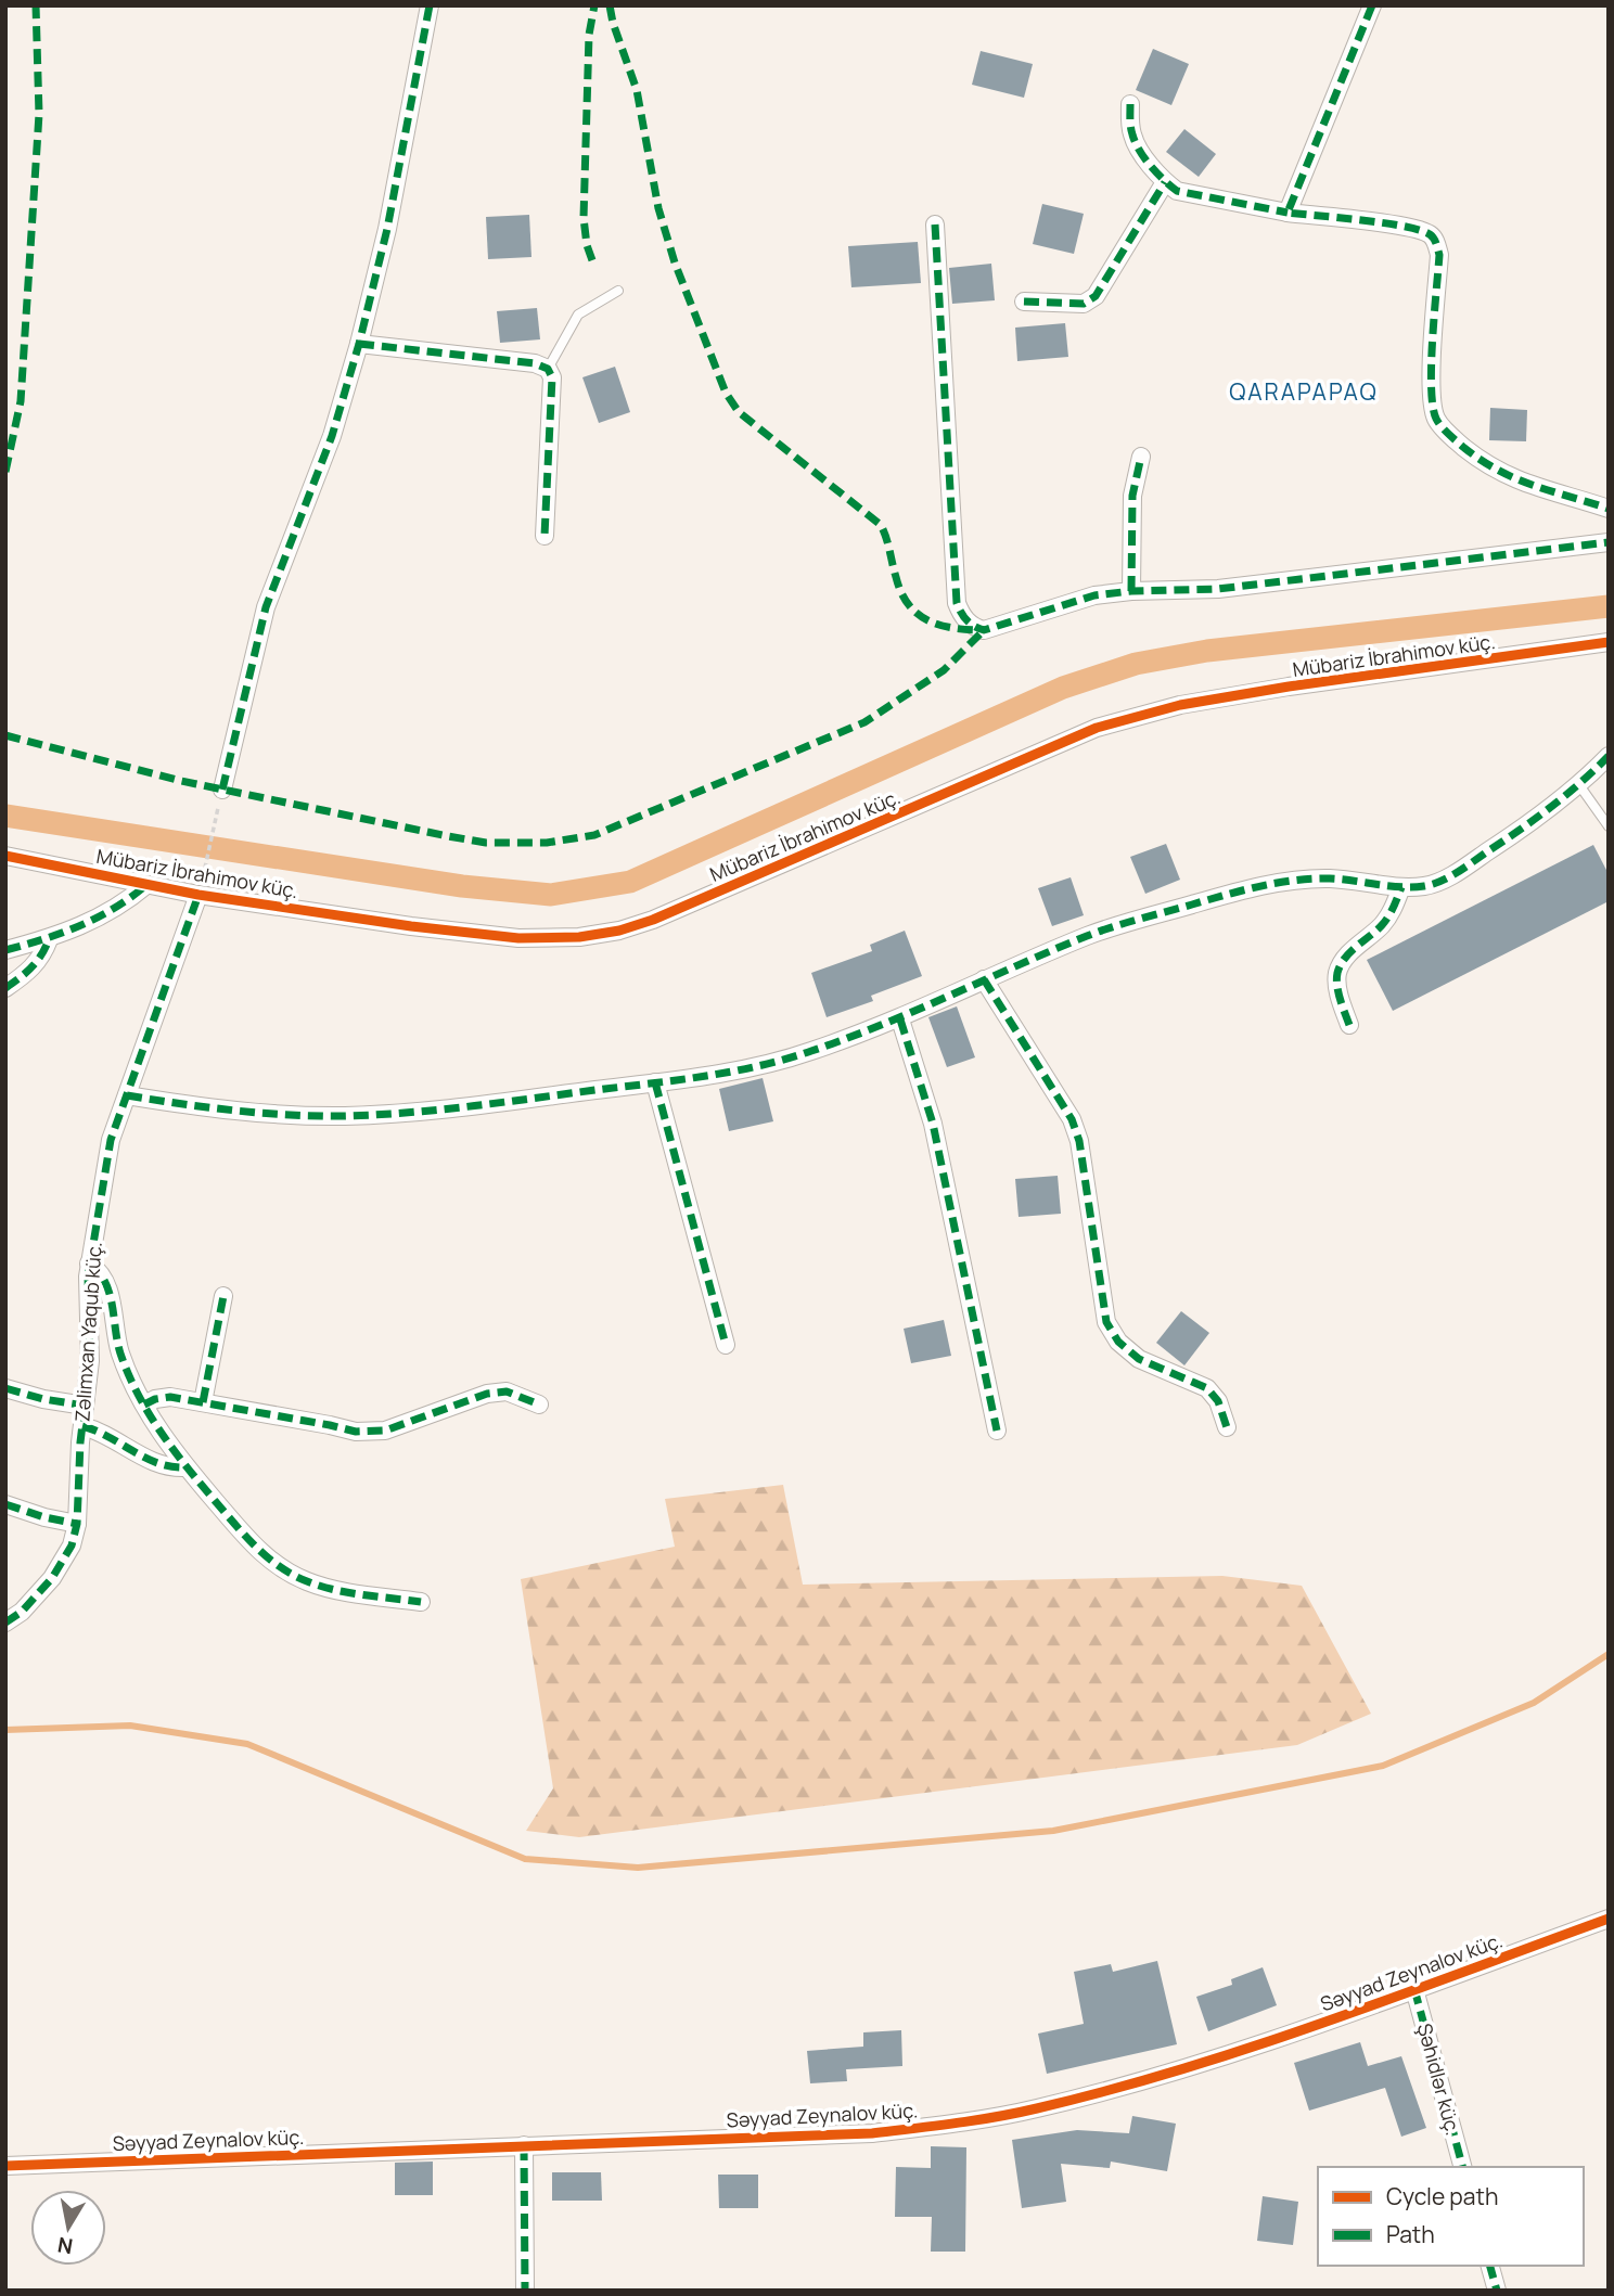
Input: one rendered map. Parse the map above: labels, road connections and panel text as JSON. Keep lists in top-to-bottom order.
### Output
{
  "streets": {
    "street": [
      "Mübariz İbrahimov küç.",
      "Zəlimxan Yaqub küç.",
      "Səyyad Zeynalov küç.",
      "Şəhidlər küç."
    ]
  },
  "crossings": [
    ["Mübariz İbrahimov küç.", "Zəlimxan Yaqub küç."],
    ["Səyyad Zeynalov küç.", "Şəhidlər küç."]
  ],
  "districts": ["QARAPAPAQ"],
  "legend": ["Cycle path", "Path"],
  "north": "bottom"
}
